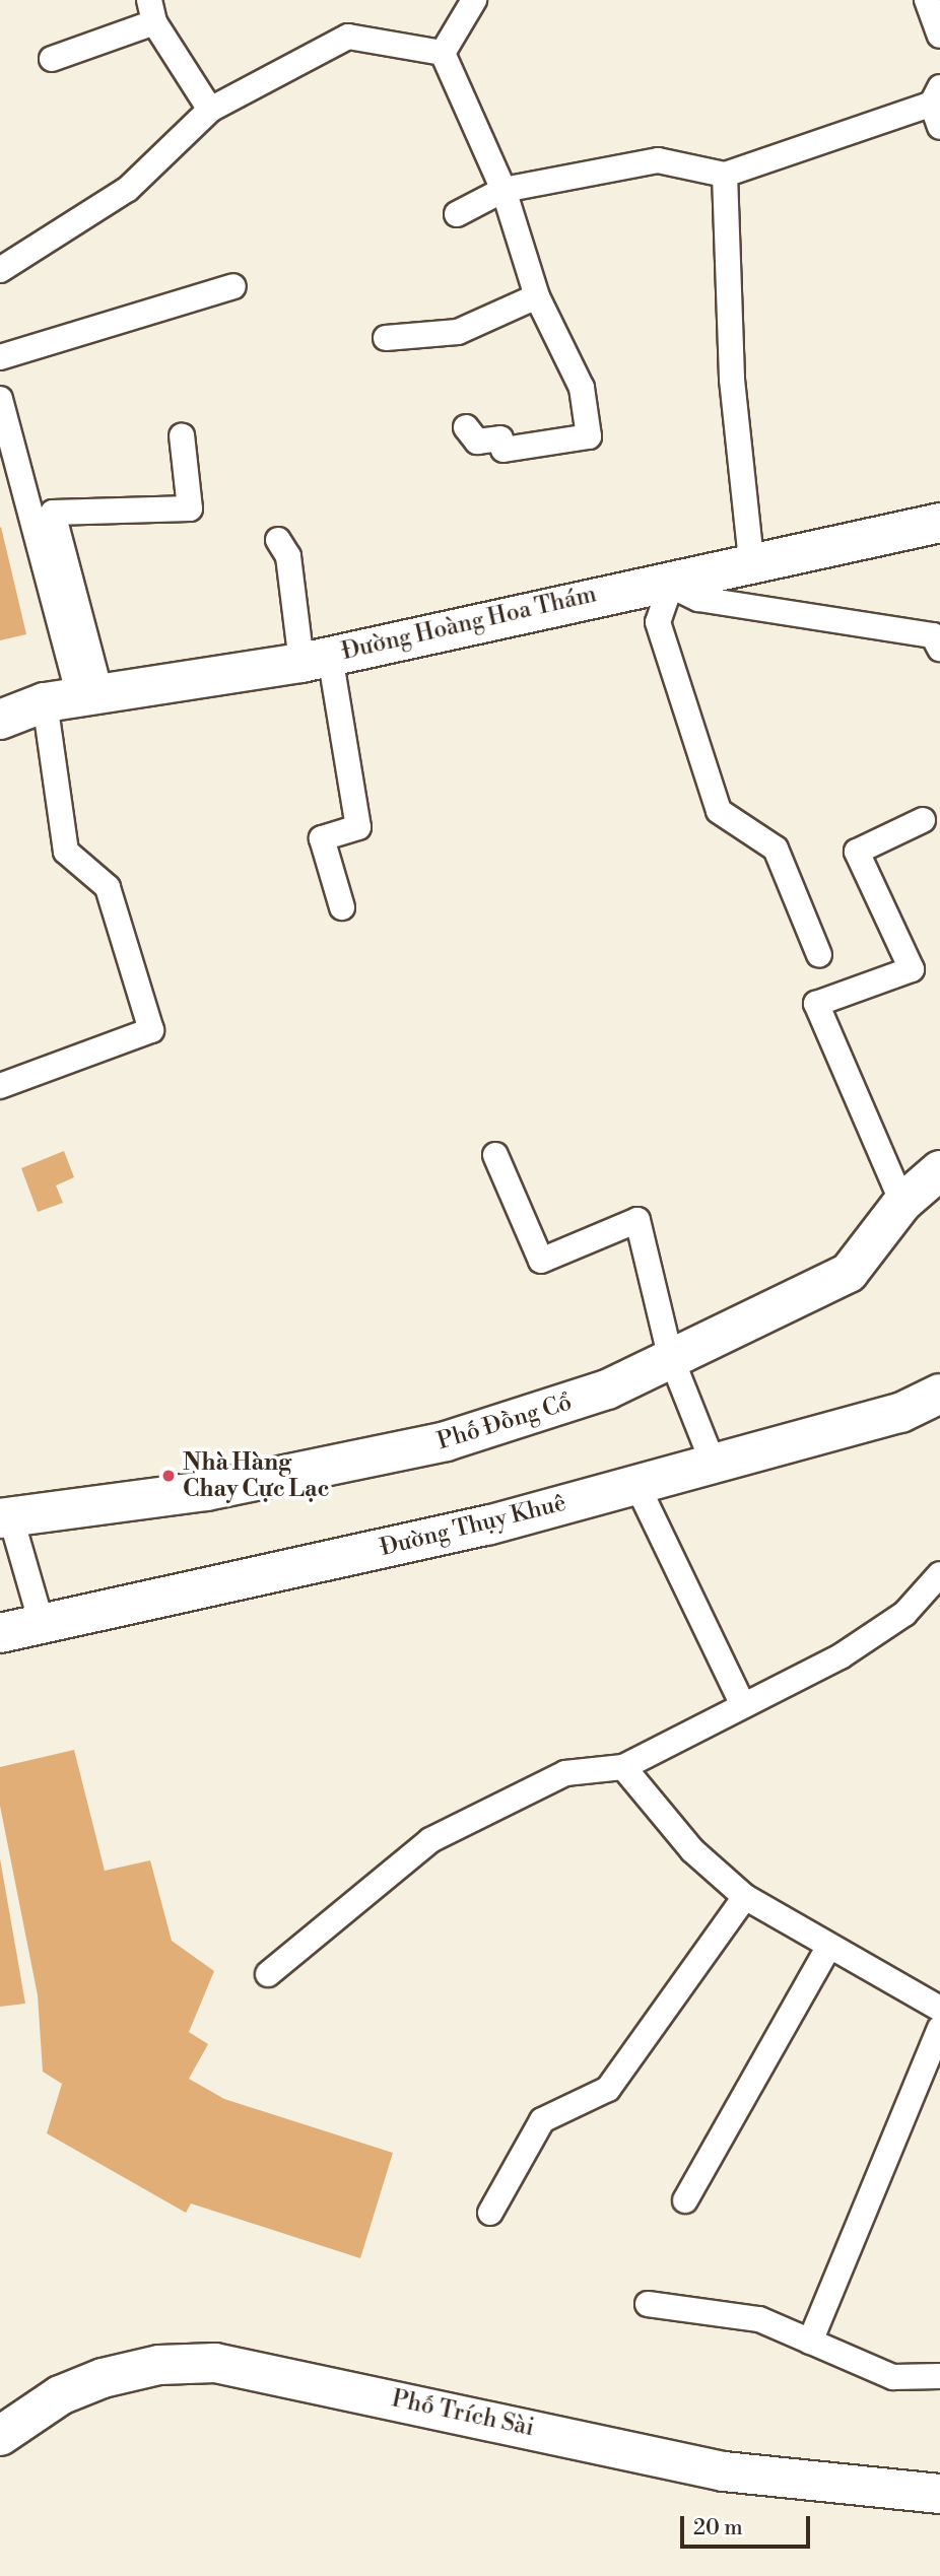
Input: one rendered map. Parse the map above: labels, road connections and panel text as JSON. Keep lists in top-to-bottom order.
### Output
{
  "streets": {
    "street": [
      "Đường Hoàng Hoa Thám",
      "Phố Đồng Cổ",
      "Đường Thụy Khuê",
      "Phố Trích Sài"
    ]
  },
  "places": ["Nhà Hàng Chay Cực Lạc"],
  "scale_bar": "20 m"
}
